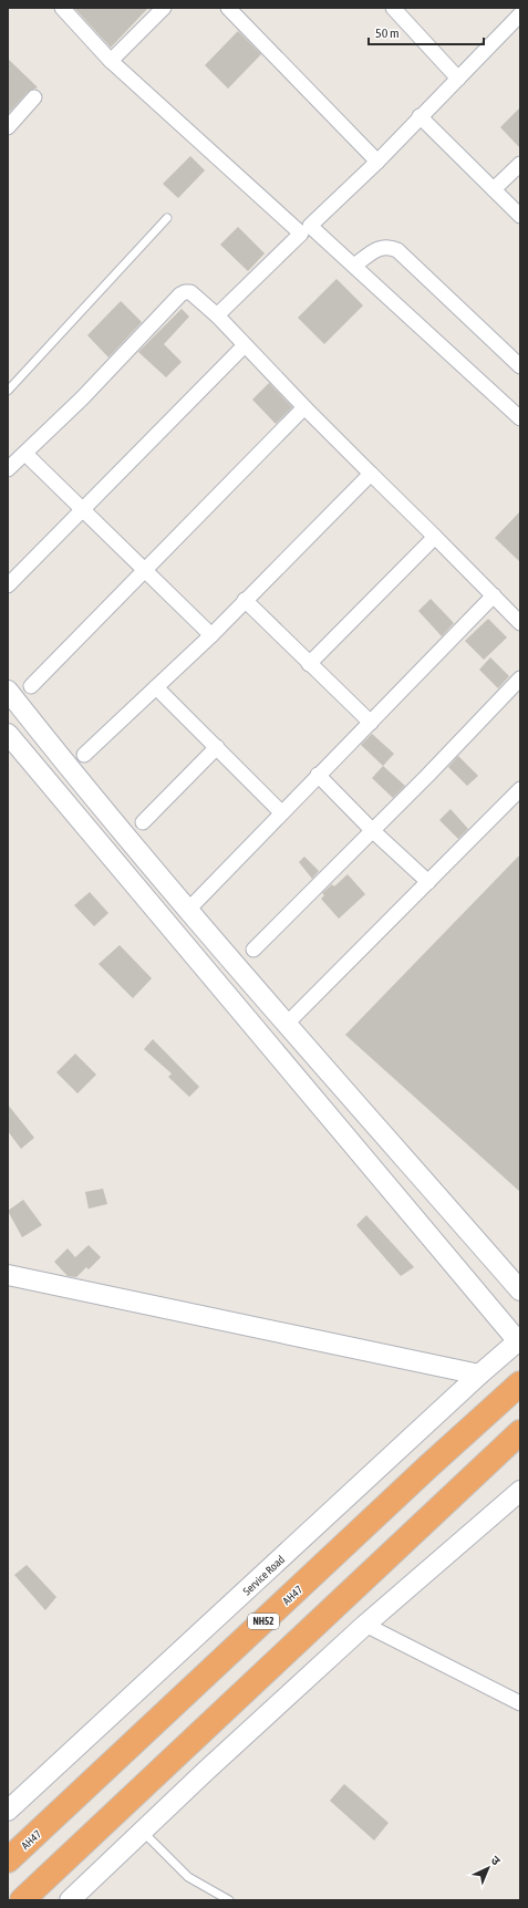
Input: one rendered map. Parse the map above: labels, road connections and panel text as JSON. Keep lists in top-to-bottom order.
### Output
{
  "streets": {
    "highway": ["AH47", "NH52"],
    "street": ["Service Road"]
  },
  "scale_bar": "50 m",
  "north": "top right"
}
